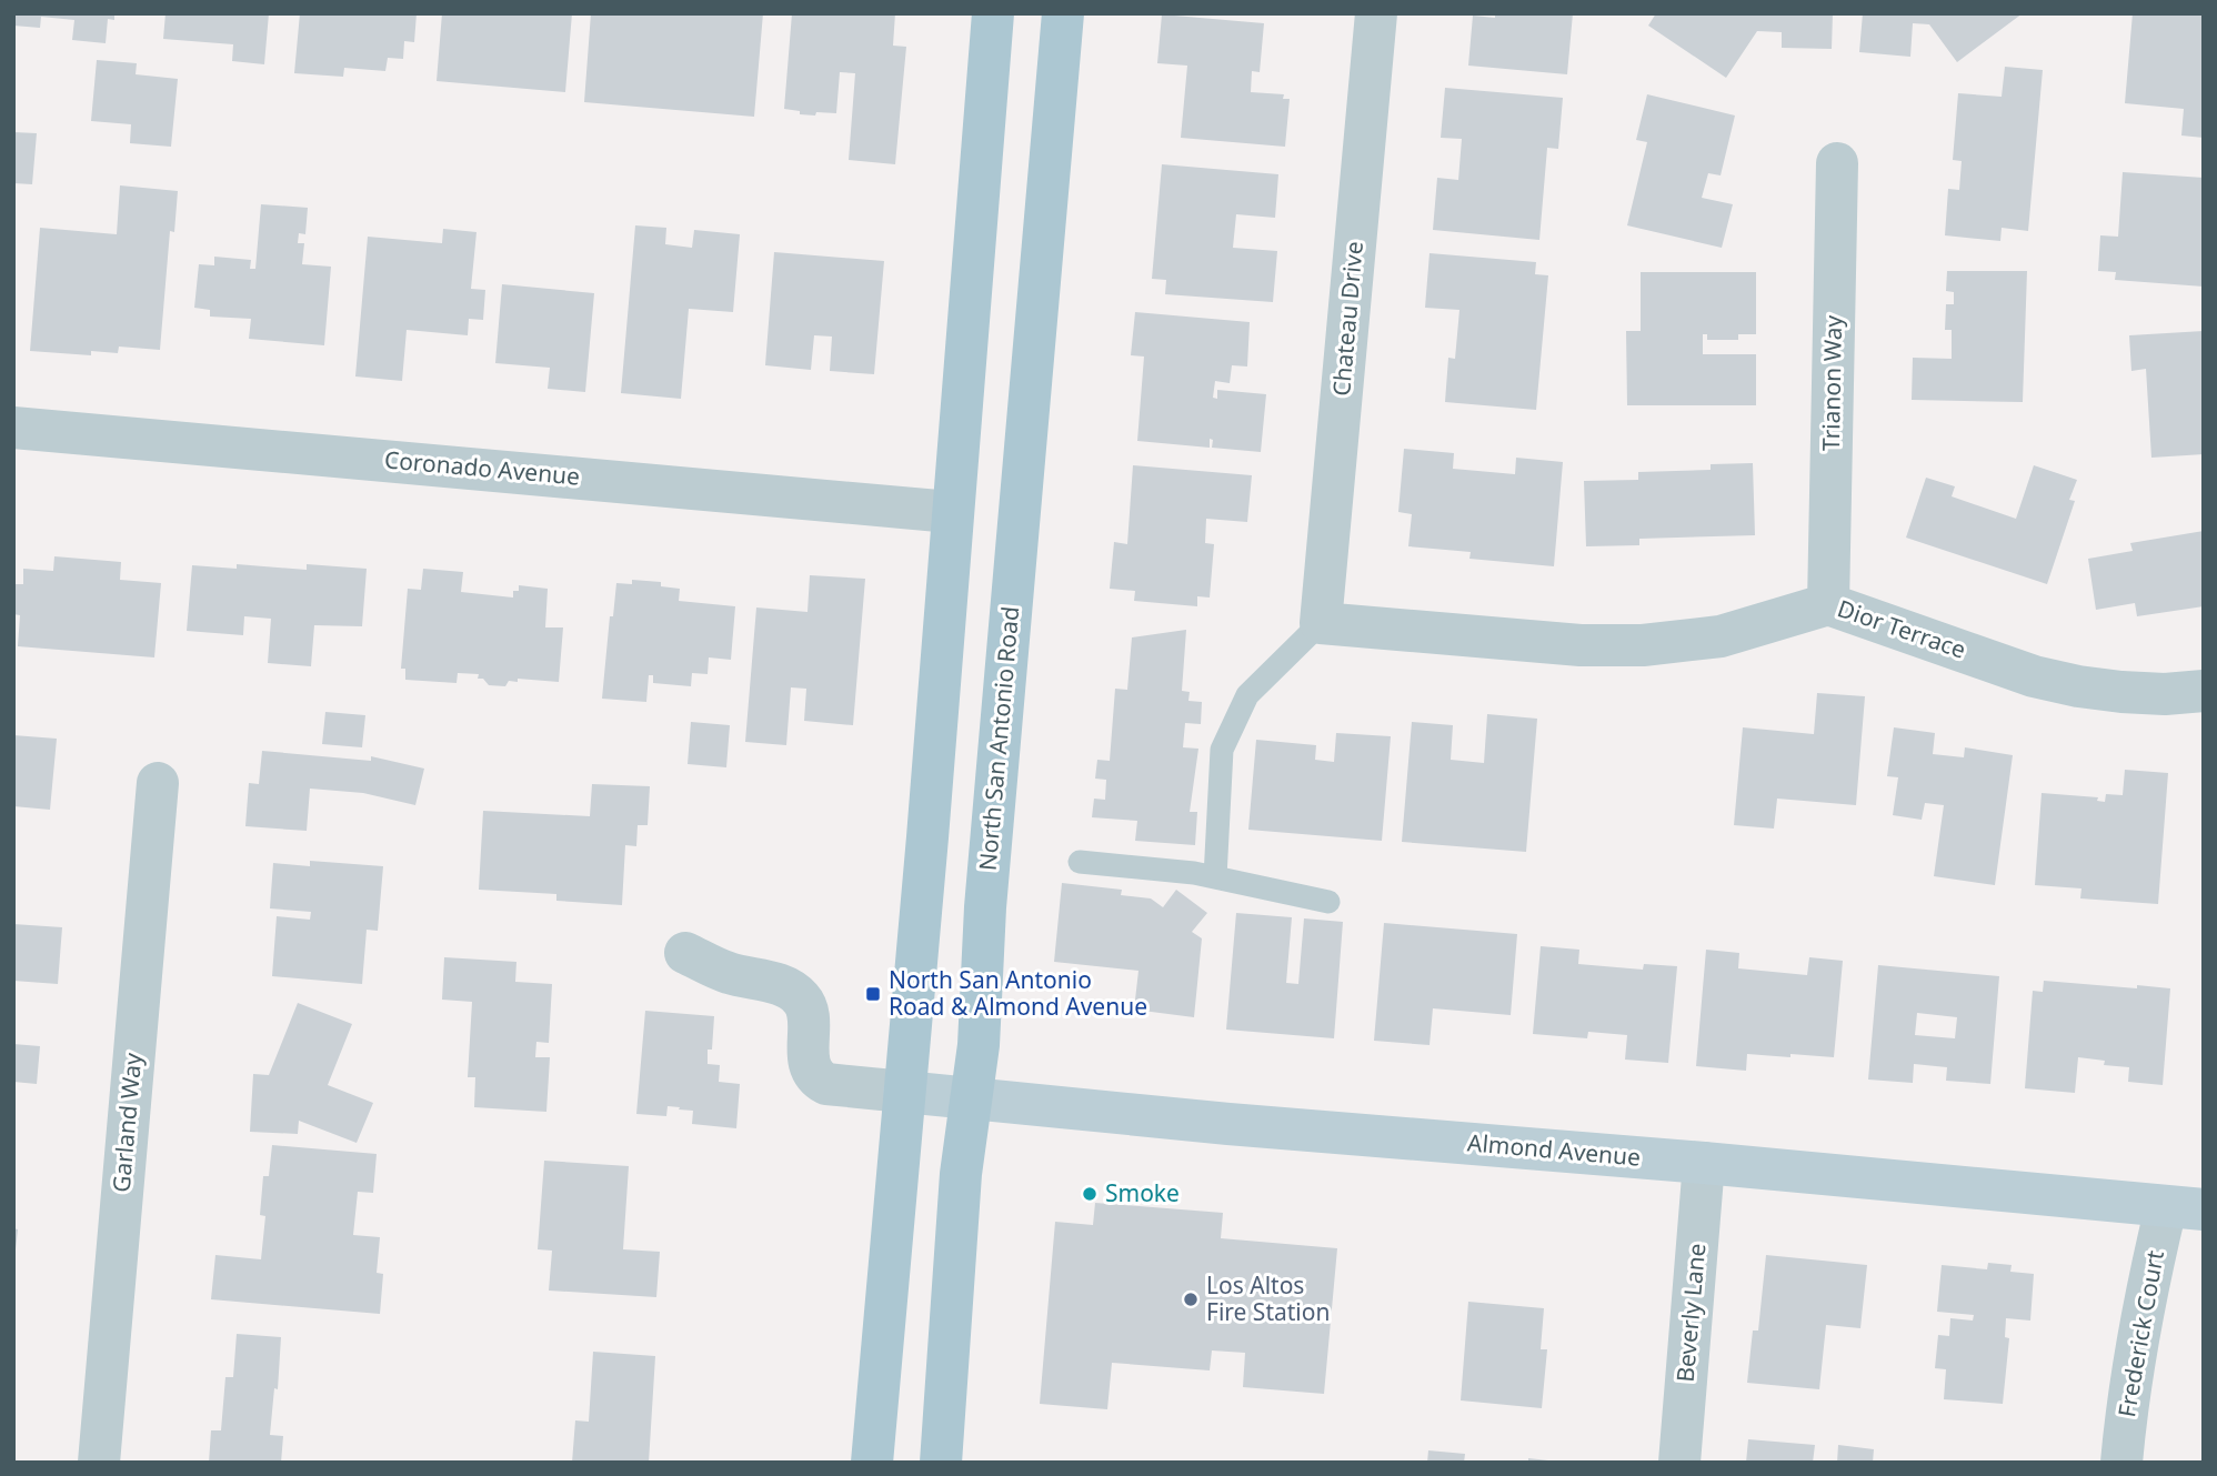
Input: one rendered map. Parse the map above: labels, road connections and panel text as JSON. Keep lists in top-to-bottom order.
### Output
{
  "streets": {
    "main road": ["North San Antonio Road"],
    "street": [
      "Chateau Drive",
      "Trianon Way",
      "Coronado Avenue",
      "Dior Terrace",
      "Garland Way",
      "Almond Avenue",
      "Beverly Lane",
      "Frederick Court"
    ]
  },
  "crossings": [
    ["Chateau Drive", "Dior Terrace"],
    ["Trianon Way", "Dior Terrace"],
    ["North San Antonio Road", "Almond Avenue"],
    ["Almond Avenue", "Beverly Lane"],
    ["Almond Avenue", "Frederick Court"]
  ],
  "places": {
    "transit": ["North San Antonio Road & Almond Avenue"],
    "other": ["Smoke", "Los Altos Fire Station"]
  }
}
